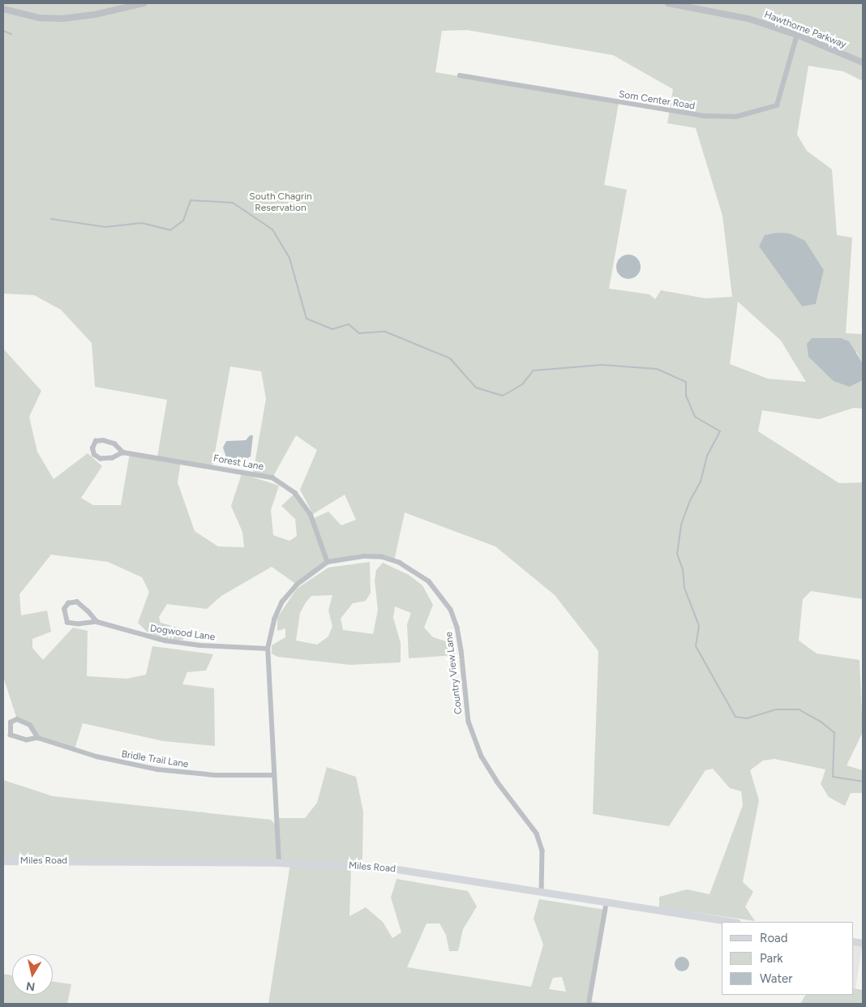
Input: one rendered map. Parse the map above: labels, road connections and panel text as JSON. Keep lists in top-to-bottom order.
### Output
{
  "streets": {
    "main road": ["Miles Road"],
    "street": [
      "Hawthorne Parkway",
      "Som Center Road",
      "Forest Lane",
      "Dogwood Lane",
      "Country View Lane",
      "Bridle Trail Lane"
    ]
  },
  "crossings": [
    ["Hawthorne Parkway", "Som Center Road"],
    ["Forest Lane", "Country View Lane"],
    ["Dogwood Lane", "Country View Lane"],
    ["Country View Lane", "Bridle Trail Lane"],
    ["Country View Lane", "Miles Road"]
  ],
  "parks": ["South Chagrin Reservation"],
  "legend": ["Road", "Park", "Water"],
  "north": "bottom"
}
